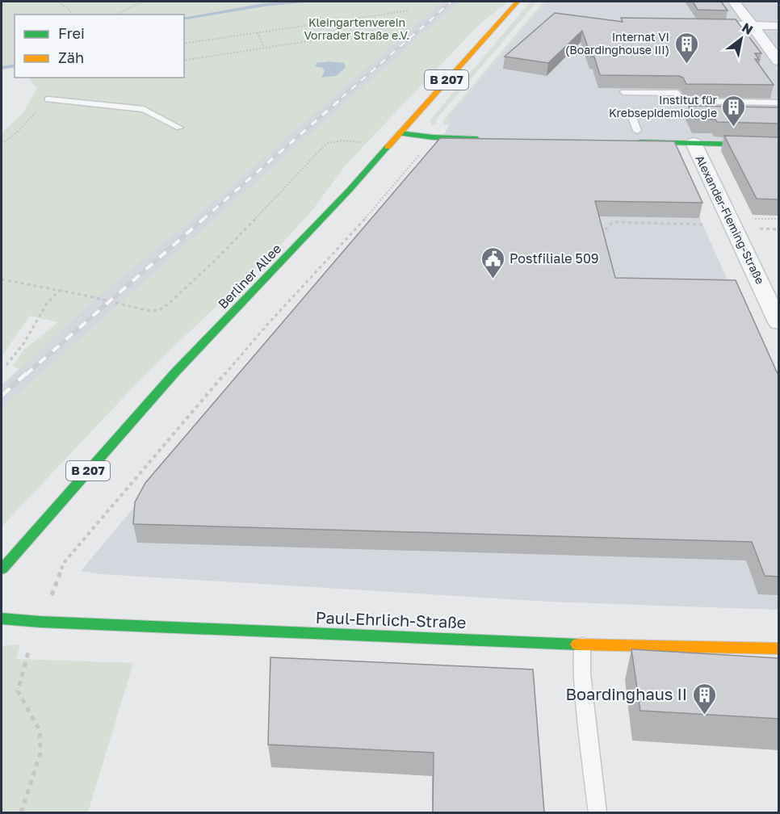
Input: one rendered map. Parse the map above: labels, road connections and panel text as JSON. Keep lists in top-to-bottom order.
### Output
{
  "streets": {
    "main road": ["B 207", "Berliner Allee", "Paul-Ehrlich-Straße"],
    "street": ["Alexander-Fleming-Straße"]
  },
  "parks": ["Kleingartenverein Vorrader Straße e.V."],
  "places": {
    "building": ["Internat VI (Boardinghouse III)", "Institut für Krebsepidemiologie", "Boardinghaus II"],
    "public building": ["Postfiliale 509"]
  },
  "legend": ["Frei", "Zäh"],
  "north": "top right"
}
